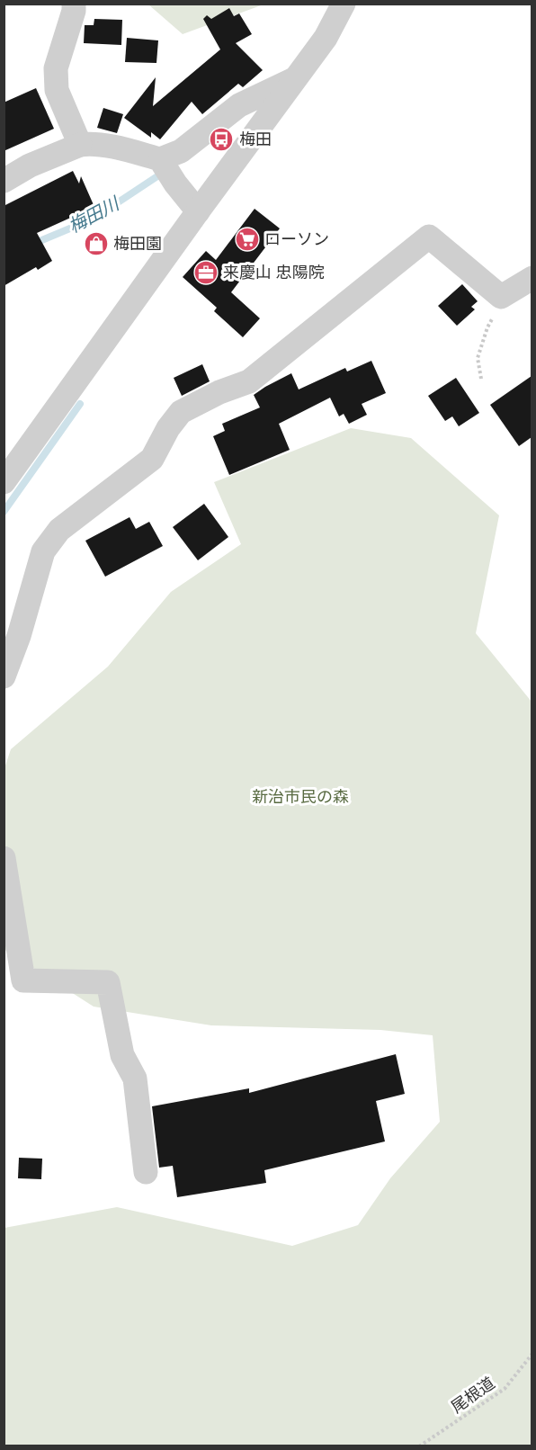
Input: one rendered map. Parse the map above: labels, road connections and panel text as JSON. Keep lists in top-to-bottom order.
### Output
{
  "streets": {
    "path": ["尾根道"]
  },
  "water": ["梅田川"],
  "parks": ["新治市民の森"],
  "places": {
    "bus stop": ["梅田"],
    "supermarket": ["ローソン"],
    "shop": ["梅田園"],
    "office": ["来慶山 忠陽院"]
  }
}
